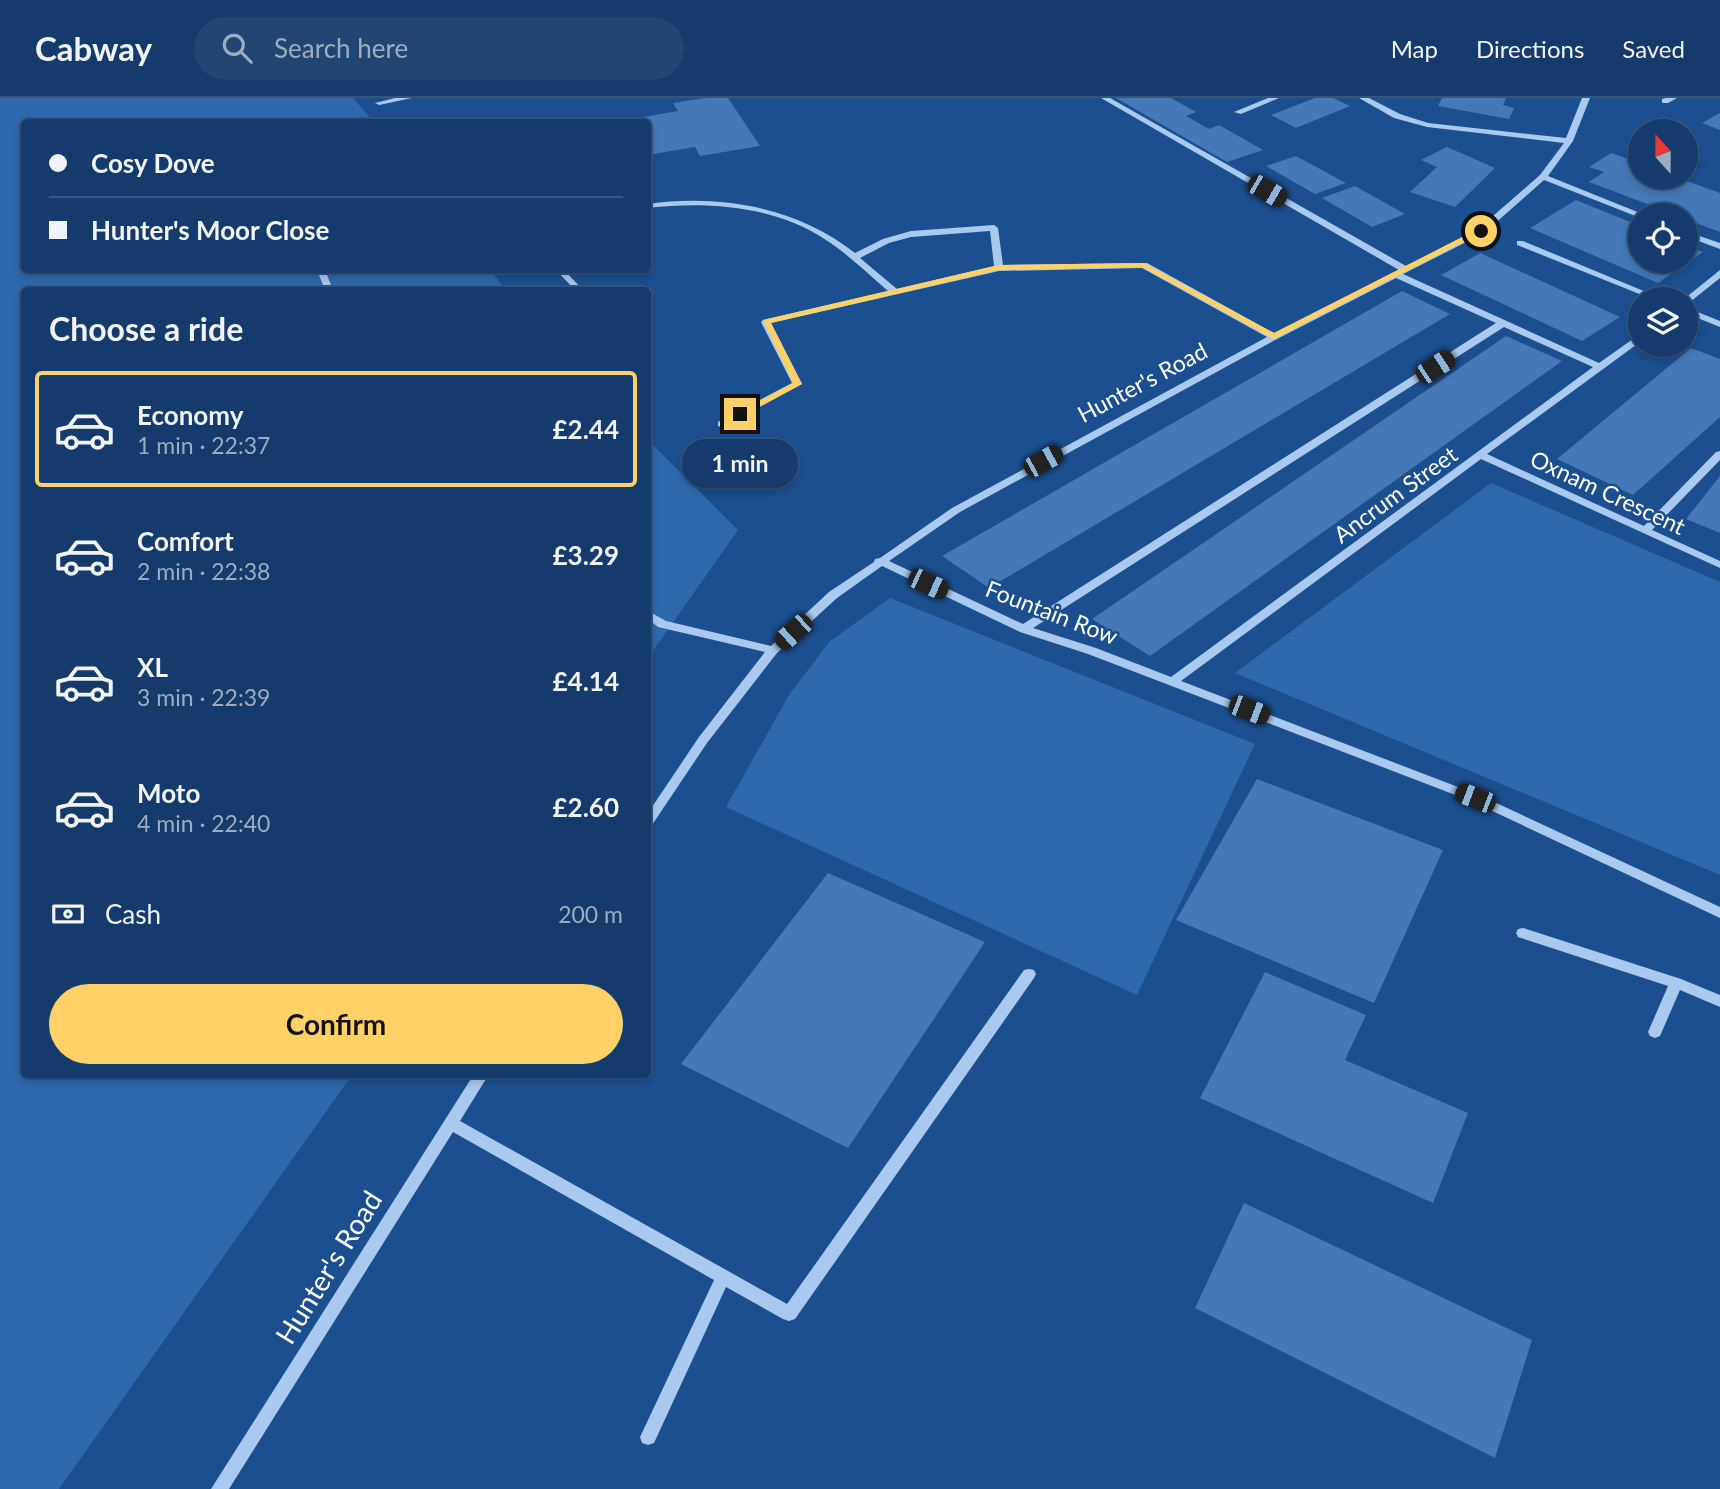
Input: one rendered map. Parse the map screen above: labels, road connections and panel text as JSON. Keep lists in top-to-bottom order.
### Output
{
  "streets": {
    "street": [
      "Hunter's Road",
      "Oxnam Crescent",
      "Ancrum Street",
      "Fountain Row"
    ]
  },
  "crossings": [
    ["Hunter's Road", "Fountain Row"],
    ["Oxnam Crescent", "Ancrum Street"],
    ["Ancrum Street", "Fountain Row"]
  ],
  "north": "top",
  "page": {
    "header": "Cabway",
    "search": "Search here",
    "nav": ["Map", "Directions", "Saved"],
    "banner": ["Cosy Dove", "Hunter's Moor Close"],
    "heading": "Choose a ride",
    "list": [
      {
        "name": "Economy",
        "note": "1 min · 22:37",
        "value": "£2.44"
      },
      {
        "name": "Comfort",
        "note": "2 min · 22:38",
        "value": "£3.29"
      },
      {
        "name": "XL",
        "note": "3 min · 22:39",
        "value": "£4.14"
      },
      {
        "name": "Moto",
        "note": "4 min · 22:40",
        "value": "£2.60"
      }
    ],
    "bubble": "1 min",
    "pay": ["Cash", "200 m"],
    "buttons": "Confirm"
  }
}
